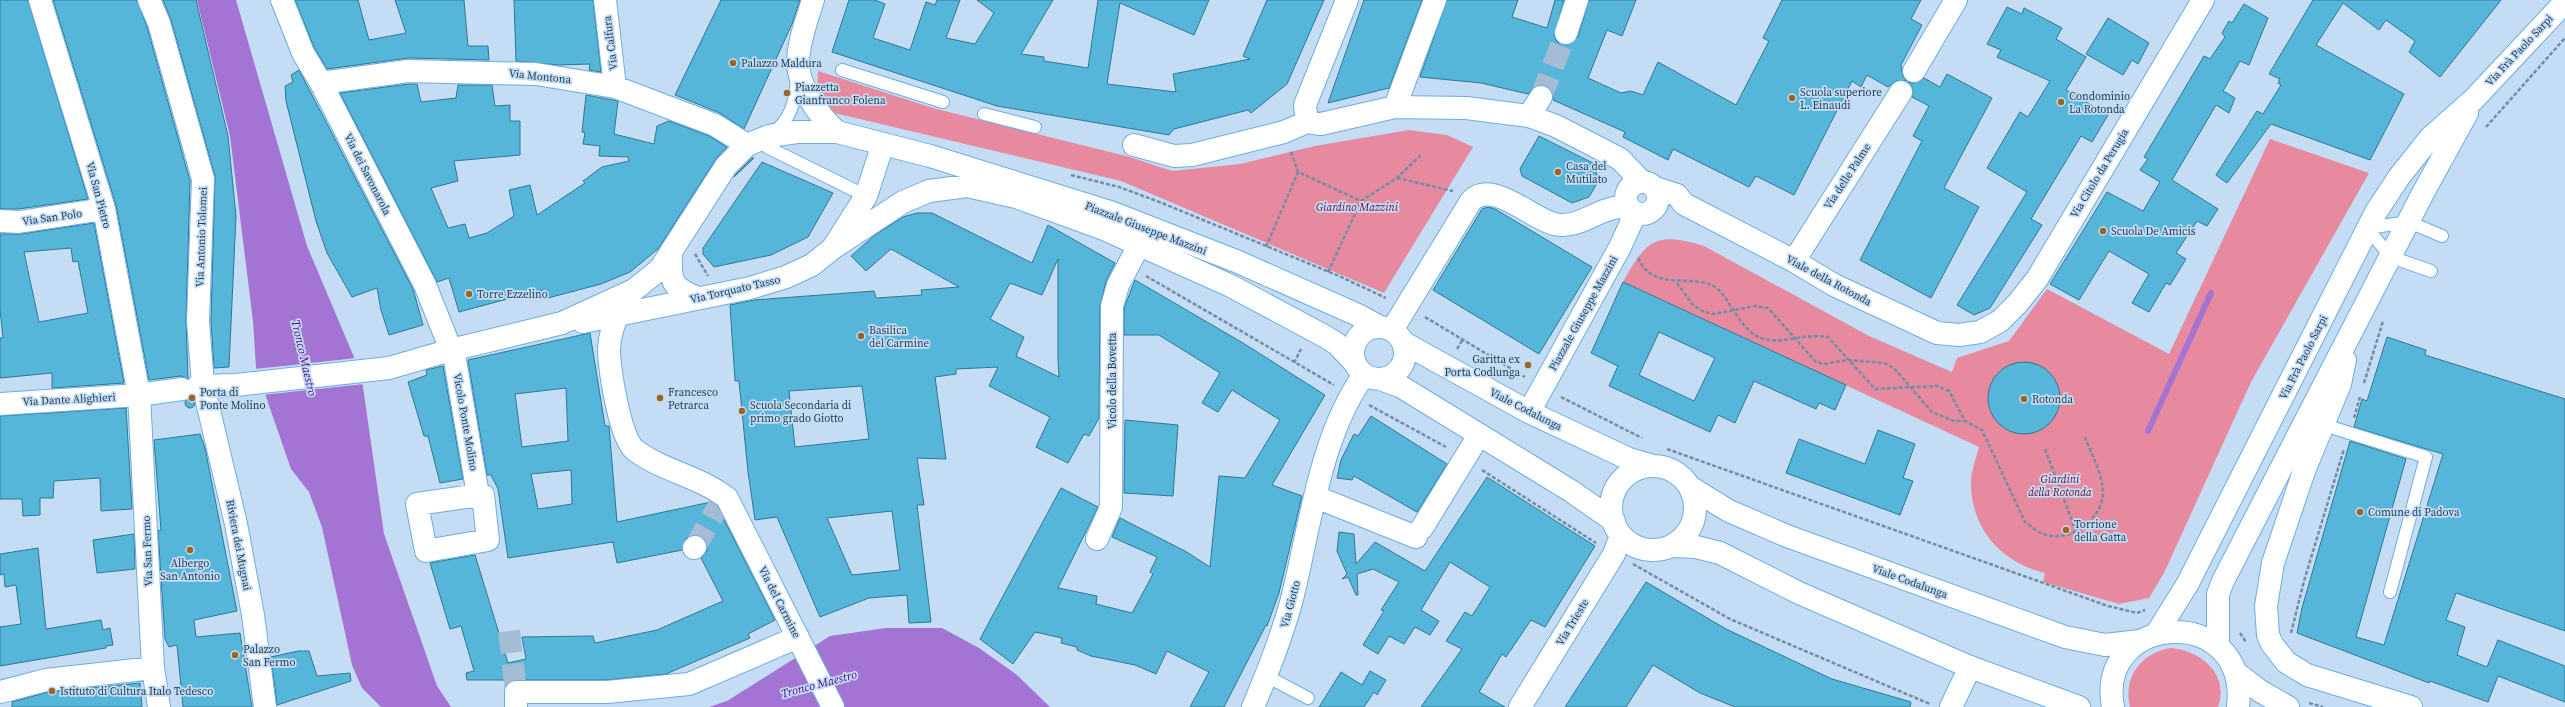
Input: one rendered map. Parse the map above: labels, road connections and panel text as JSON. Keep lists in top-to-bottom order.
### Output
{
  "streets": {
    "street": [
      "Via Calfura",
      "Via Frà Paolo Sarpi",
      "Via Montona",
      "Via Citolo da Perugia",
      "Via dei Savonarola",
      "Via delle Palme",
      "Via San Pietro",
      "Via San Polo",
      "Piazzale Giuseppe Mazzini",
      "Via Antonio Tolomei",
      "Viale della Rotonda",
      "Via Torquato Tasso",
      "Vicolo della Bovetta",
      "Via Dante Alighieri",
      "Viale Codalunga",
      "Vicolo Ponte Molino",
      "Riviera dei Mugnai",
      "Via San Fermo",
      "Via del Carmine",
      "Via Giotto",
      "Via Trieste"
    ]
  },
  "crossings": [
    ["Via Calfura", "Via Montona"],
    ["Via Frà Paolo Sarpi", "Viale Codalunga"],
    ["Via Montona", "Via dei Savonarola"],
    ["Via Citolo da Perugia", "Viale della Rotonda"],
    ["Via dei Savonarola", "Via Dante Alighieri"],
    ["Via dei Savonarola", "Vicolo Ponte Molino"],
    ["Via delle Palme", "Viale della Rotonda"],
    ["Via San Pietro", "Via San Polo"],
    ["Via San Pietro", "Via Dante Alighieri"],
    ["Via San Pietro", "Via San Fermo"],
    ["Piazzale Giuseppe Mazzini", "Viale della Rotonda"],
    ["Piazzale Giuseppe Mazzini", "Via Torquato Tasso"],
    ["Piazzale Giuseppe Mazzini", "Vicolo della Bovetta"],
    ["Piazzale Giuseppe Mazzini", "Viale Codalunga"],
    ["Piazzale Giuseppe Mazzini", "Via Giotto"],
    ["Via Antonio Tolomei", "Via Dante Alighieri"],
    ["Via Antonio Tolomei", "Riviera dei Mugnai"],
    ["Via Torquato Tasso", "Via Dante Alighieri"],
    ["Via Torquato Tasso", "Via del Carmine"],
    ["Via Dante Alighieri", "Vicolo Ponte Molino"],
    ["Via Dante Alighieri", "Riviera dei Mugnai"],
    ["Via Dante Alighieri", "Via San Fermo"],
    ["Viale Codalunga", "Via Giotto"],
    ["Viale Codalunga", "Via Trieste"]
  ],
  "water": ["Tronco Maestro"],
  "parks": ["Giardino Mazzini", "Giardini della Rotonda"],
  "places": [
    "Palazzo Maldura",
    "Piazzetta Gianfranco Folena",
    "Scuola superiore L. Einaudi",
    "Condominio La Rotonda",
    "Casa del Mutilato",
    "Scuola De Amicis",
    "Torre Ezzelino",
    "Basilica del Carmine",
    "Garitta ex Porta Codlunga",
    "Porta di Ponte Molino",
    "Francesco Petrarca",
    "Rotonda",
    "Scuola Secondaria di primo grado Giotto",
    "Comune di Padova",
    "Torrione della Gatta",
    "Albergo San Antonio",
    "Palazzo San Fermo",
    "Istituto di Cultura Italo Tedesco"
  ]
}
